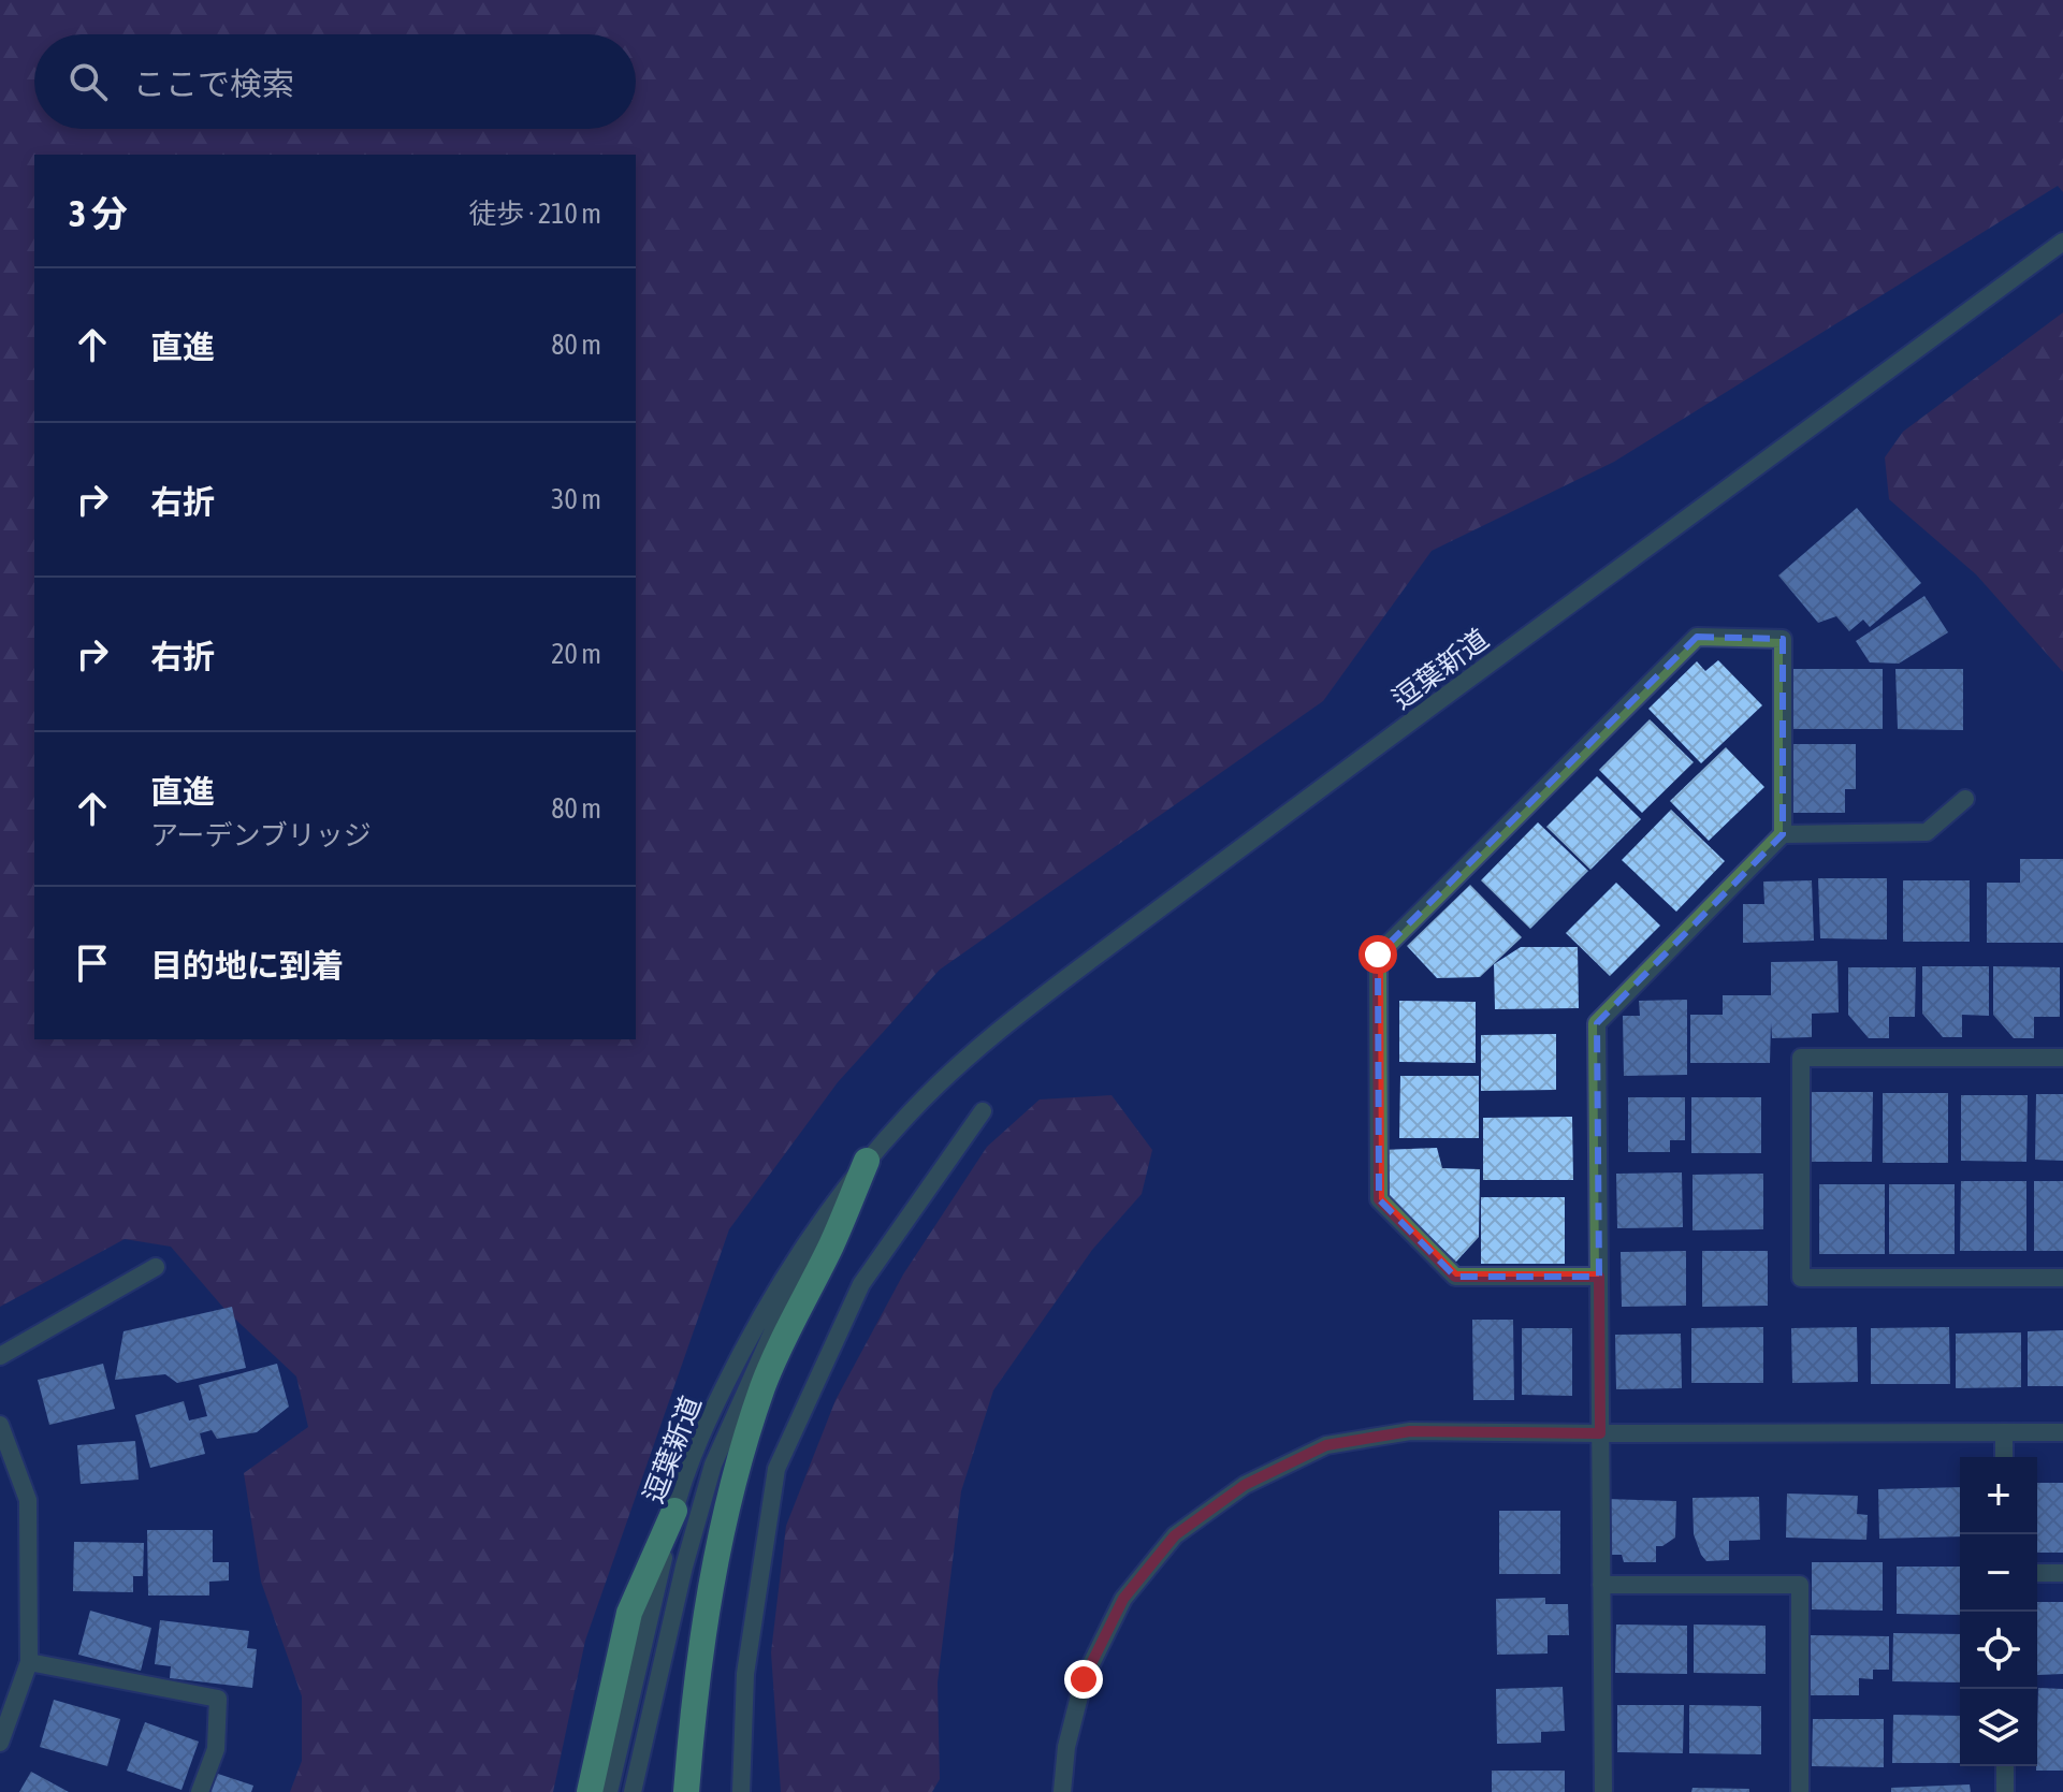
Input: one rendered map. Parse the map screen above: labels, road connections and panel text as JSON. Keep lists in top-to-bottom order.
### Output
{
  "streets": {
    "street": ["逗葉新道"]
  },
  "page": {
    "search": "ここで検索",
    "heading": ["3 分", "徒歩 · 210 m"],
    "list": [
      ["直進", "80 m"],
      ["右折", "30 m"],
      ["右折", "20 m"],
      ["直進", "アーデンブリッジ", "80 m"],
      "目的地に到着"
    ],
    "map_buttons": ["+", "−"]
  }
}
